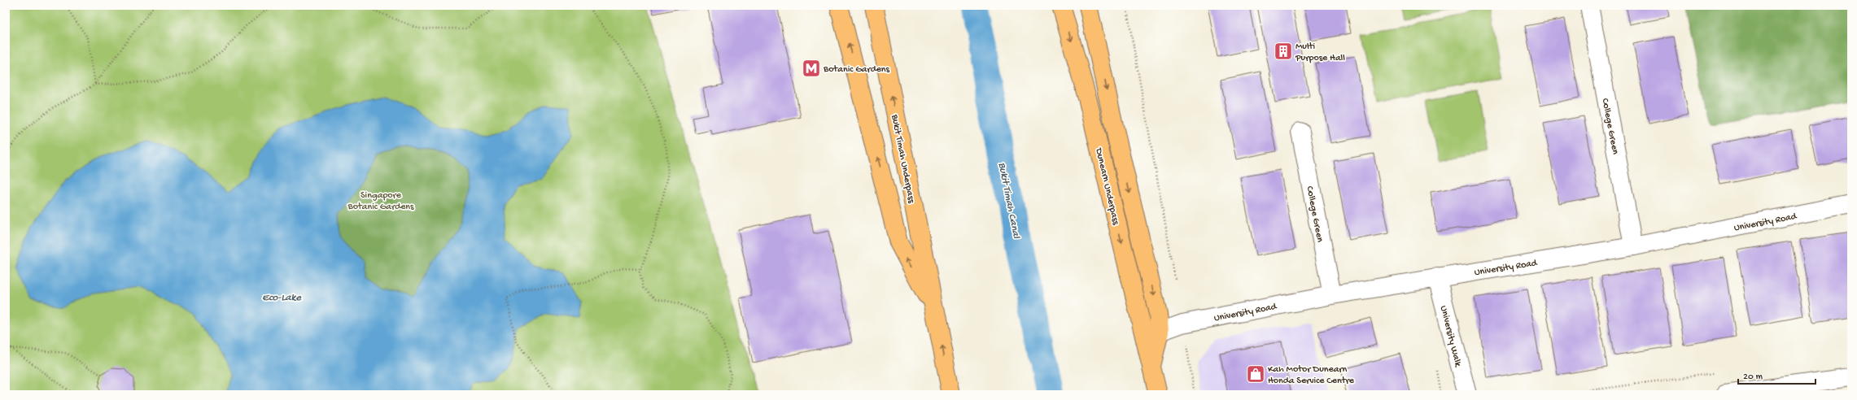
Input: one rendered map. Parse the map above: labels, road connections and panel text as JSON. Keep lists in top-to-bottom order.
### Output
{
  "streets": {
    "highway": ["Bukit Timah Underpass", "Dunearn Underpass"],
    "street": ["College Green", "University Road", "University Walk"]
  },
  "crossings": [
    ["College Green", "University Road"],
    ["University Road", "University Walk"]
  ],
  "water": ["Bukit Timah Canal", "Eco-Lake"],
  "parks": ["Singapore Botanic Gardens"],
  "places": {
    "building": ["Multi Purpose Hall"],
    "metro station": ["Botanic Gardens"],
    "shop": ["Kah Motor Dunearn Honda Service Centre"]
  },
  "scale_bar": "20 m"
}
